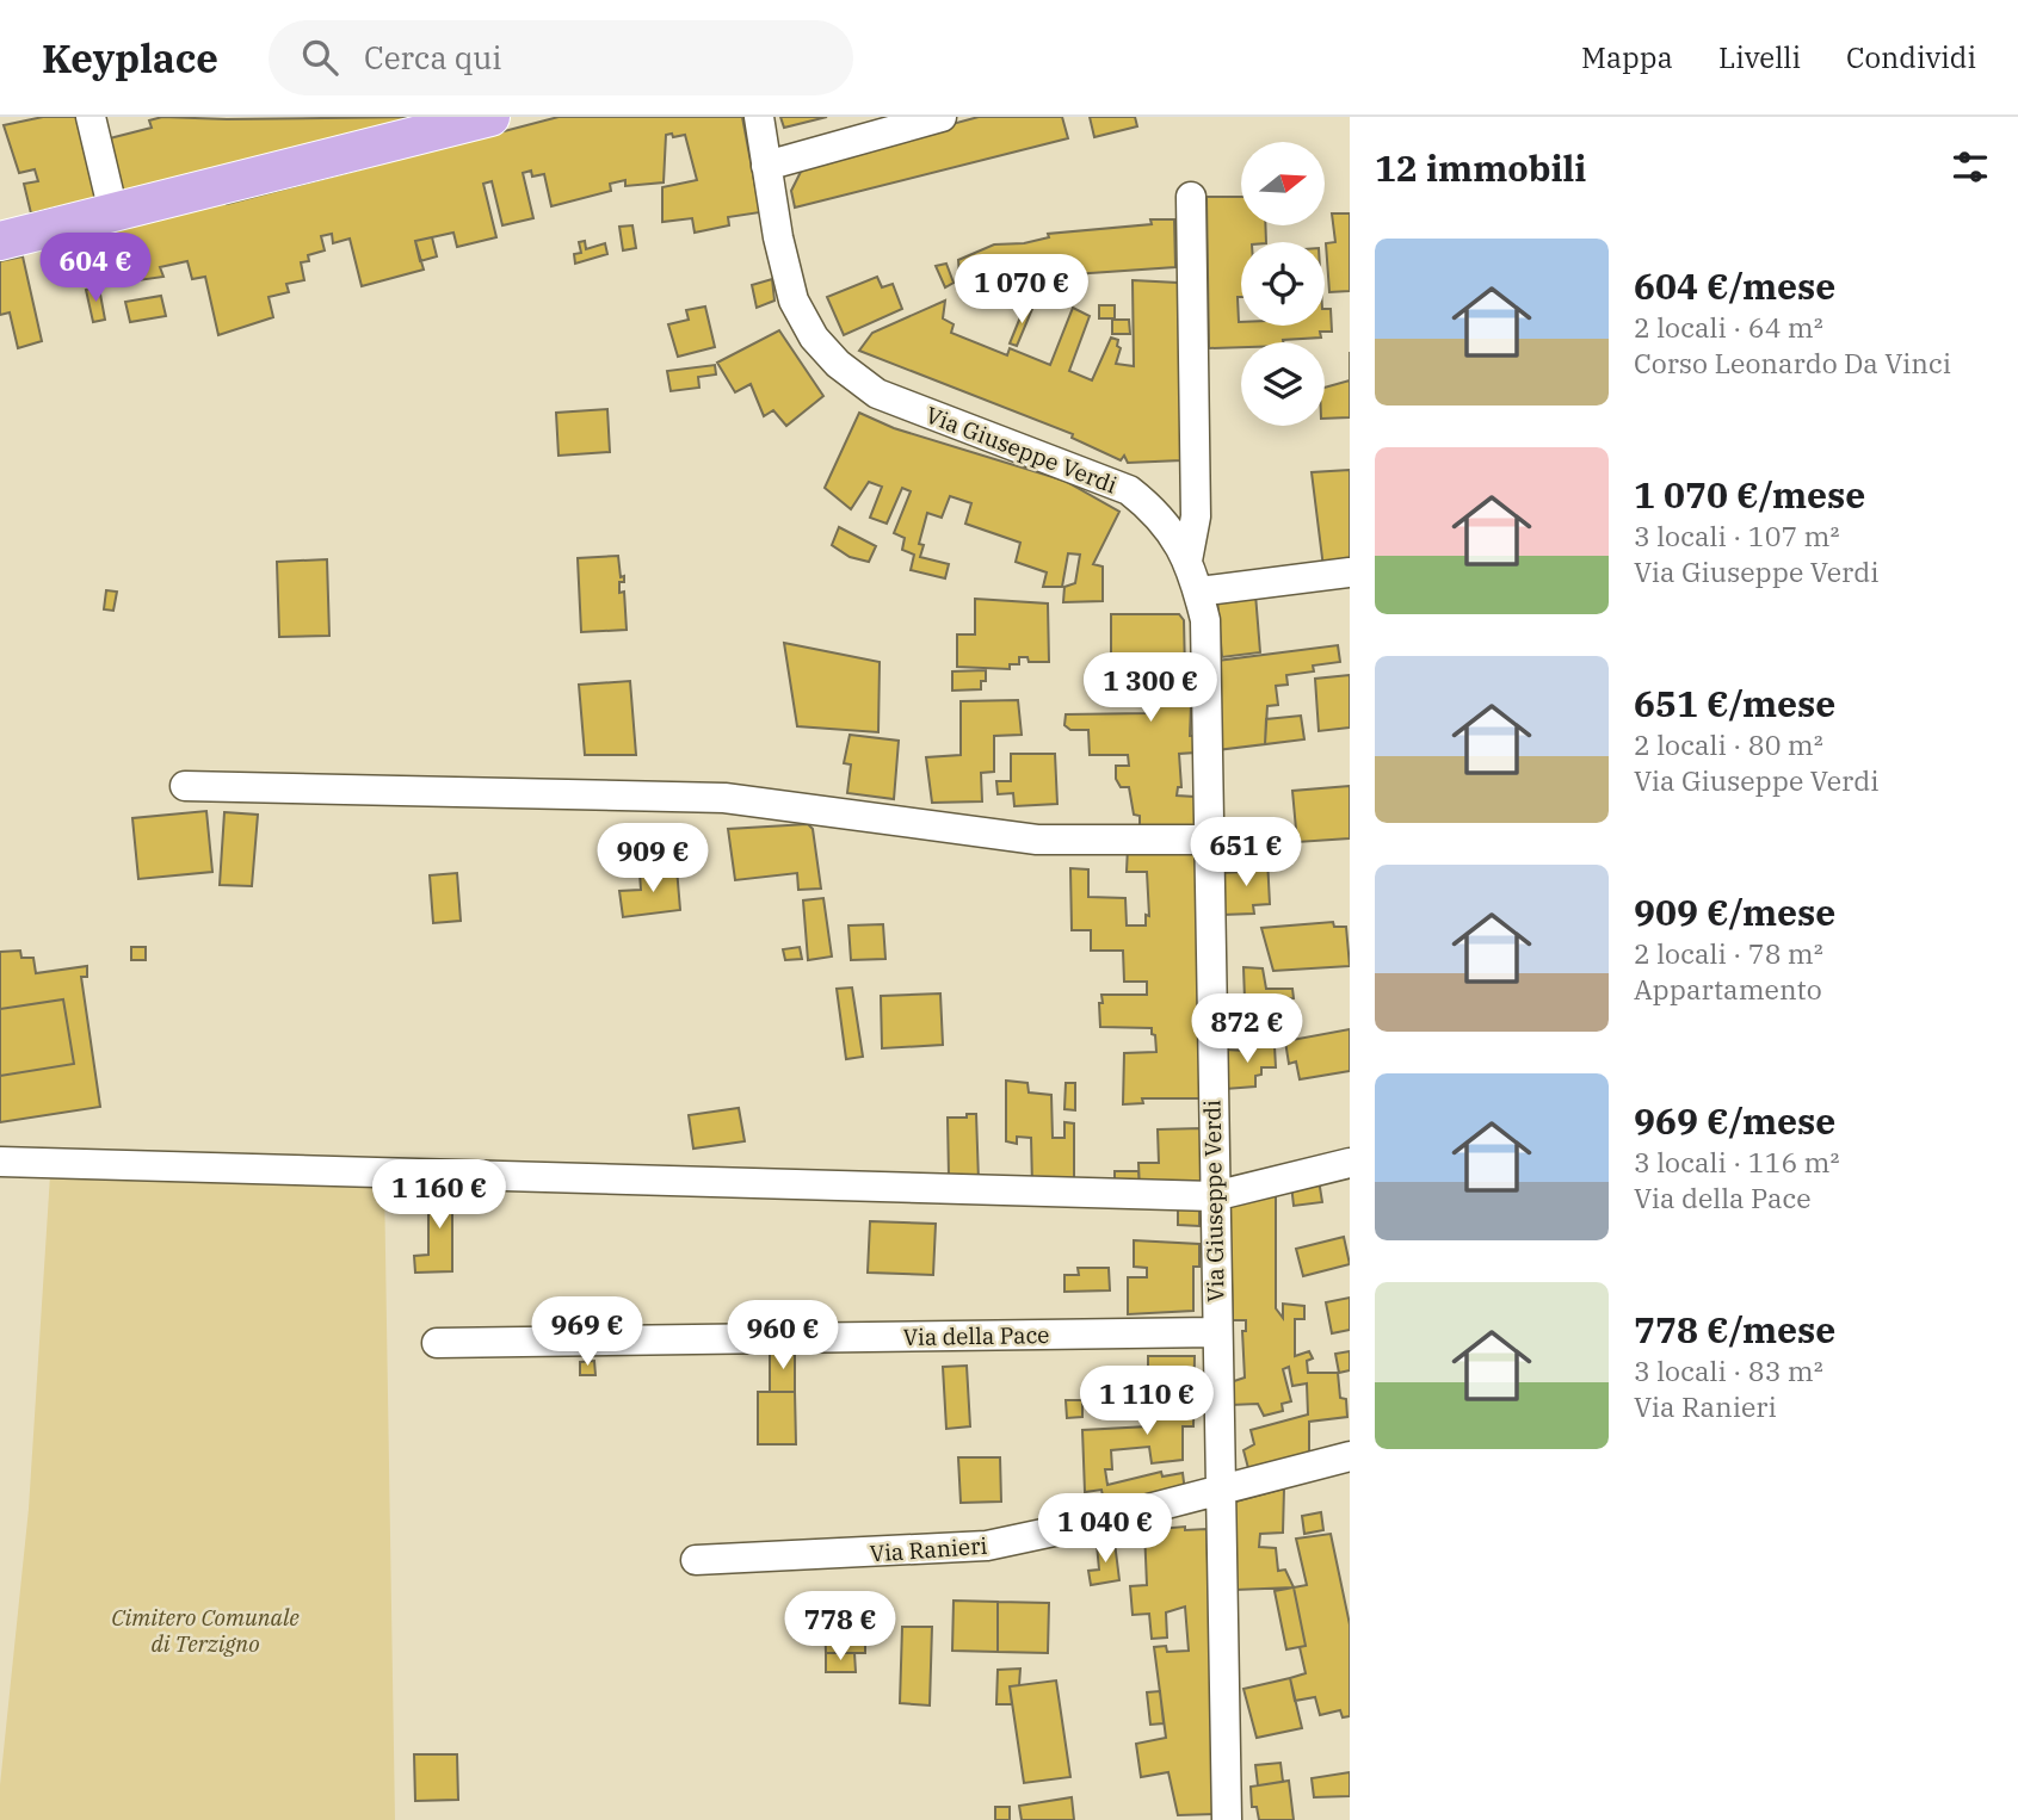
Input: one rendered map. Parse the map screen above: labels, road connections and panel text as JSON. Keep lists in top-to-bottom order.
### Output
{
  "streets": {
    "street": ["Via Giuseppe Verdi", "Via della Pace", "Via Ranieri"]
  },
  "crossings": [
    ["Via Giuseppe Verdi", "Via della Pace"],
    ["Via Giuseppe Verdi", "Via Ranieri"]
  ],
  "parks": ["Cimitero Comunale di Terzigno"],
  "north": "right",
  "page": {
    "header": "Keyplace",
    "search": "Cerca qui",
    "nav": ["Mappa", "Livelli", "Condividi"],
    "heading": "12 immobili",
    "list": [
      {
        "name": "604 €/mese",
        "note": "2 locali · 64 m² · Corso Leonardo Da Vinci"
      },
      {
        "name": "1 070 €/mese",
        "note": "3 locali · 107 m² · Via Giuseppe Verdi"
      },
      {
        "name": "651 €/mese",
        "note": "2 locali · 80 m² · Via Giuseppe Verdi"
      },
      {
        "name": "909 €/mese",
        "note": "2 locali · 78 m² · Appartamento"
      },
      {
        "name": "969 €/mese",
        "note": "3 locali · 116 m² · Via della Pace"
      },
      {
        "name": "778 €/mese",
        "note": "3 locali · 83 m² · Via Ranieri"
      }
    ],
    "price": [
      "604 €",
      "1 070 €",
      "1 300 €",
      "651 €",
      "909 €",
      "872 €",
      "1 160 €",
      "969 €",
      "960 €",
      "1 110 €",
      "1 040 €",
      "778 €"
    ]
  }
}
